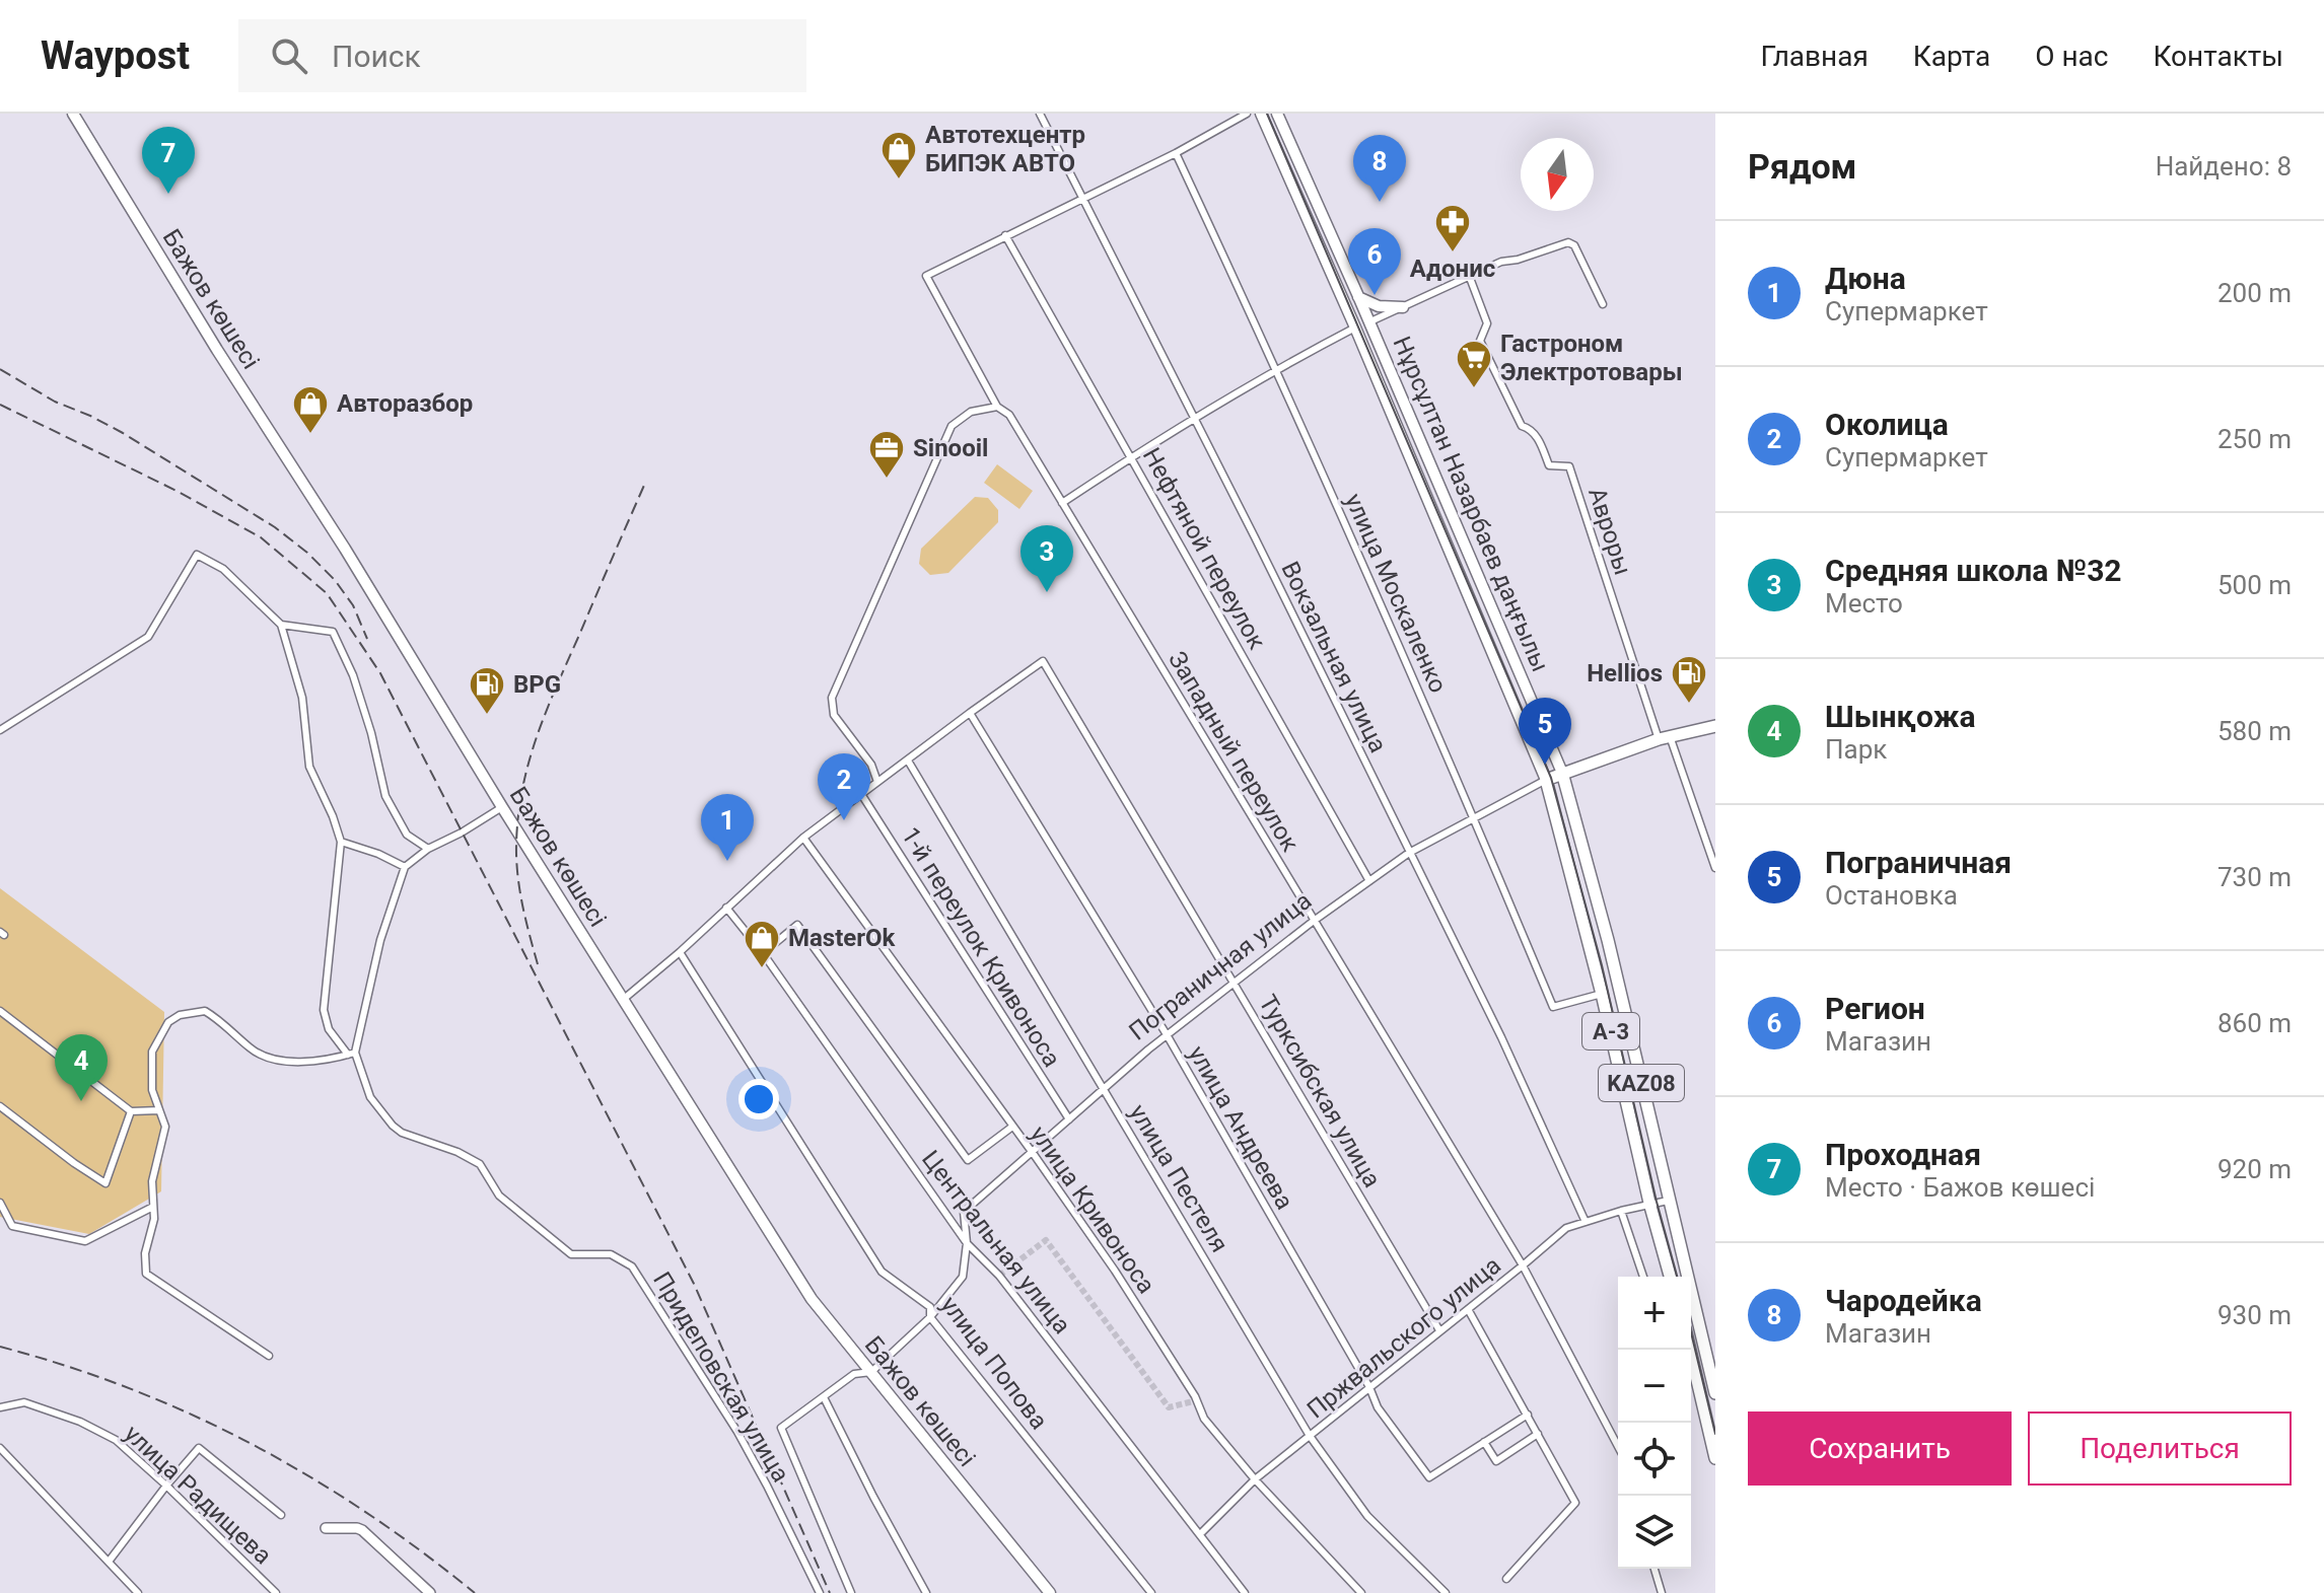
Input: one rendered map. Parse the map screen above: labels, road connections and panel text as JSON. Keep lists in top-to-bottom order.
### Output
{
  "streets": {
    "highway": [
      "Нұрсұлтан Назарбаев даңғылы",
      "Пограничная улица",
      "А-3",
      "KAZ08"
    ],
    "main road": ["Бажов көшесі"],
    "street": [
      "Авроры",
      "Нефтяной переулок",
      "улица Москаленко",
      "Вокзальная улица",
      "Западный переулок",
      "1-й переулок Кривоноса",
      "Турксибская улица",
      "улица Андреева",
      "улица Пестеля",
      "улица Кривоноса",
      "Центральная улица",
      "Пржвальского улица",
      "улица Попова",
      "Придеповская улица",
      "улица Радищева"
    ]
  },
  "crossings": [
    ["Бажов көшесі", "Пограничная улица"],
    ["Нұрсұлтан Назарбаев даңғылы", "улица Москаленко"],
    ["Нұрсұлтан Назарбаев даңғылы", "Пограничная улица"],
    ["Нұрсұлтан Назарбаев даңғылы", "Пржвальского улица"],
    ["Авроры", "Пограничная улица"],
    ["Нефтяной переулок", "Западный переулок"],
    ["Нефтяной переулок", "Пограничная улица"],
    ["улица Москаленко", "Пограничная улица"],
    ["Вокзальная улица", "Пограничная улица"],
    ["Вокзальная улица", "Пржвальского улица"],
    ["Западный переулок", "Пограничная улица"],
    ["Западный переулок", "Пржвальского улица"],
    ["1-й переулок Кривоноса", "Пограничная улица"],
    ["Пограничная улица", "Турксибская улица"],
    ["Пограничная улица", "улица Андреева"],
    ["Пограничная улица", "улица Пестеля"],
    ["Пограничная улица", "улица Кривоноса"],
    ["Пограничная улица", "Центральная улица"],
    ["Пограничная улица", "улица Попова"],
    ["Турксибская улица", "улица Андреева"],
    ["Турксибская улица", "Пржвальского улица"],
    ["улица Андреева", "Пржвальского улица"],
    ["улица Пестеля", "Пржвальского улица"],
    ["улица Кривоноса", "Пржвальского улица"],
    ["Центральная улица", "Пржвальского улица"]
  ],
  "places": {
    "shop": ["Автотехцентр БИПЭК АВТО", "Авторазбор", "MasterOk"],
    "pharmacy": ["Адонис"],
    "supermarket": ["Гастроном Электротовары"],
    "office": ["Sinooil"],
    "fuel station": ["Hellios", "BPG"]
  },
  "north": "bottom",
  "page": {
    "header": "Waypost",
    "search": "Поиск",
    "nav": [
      "Главная",
      "Карта",
      "О нас",
      "Контакты"
    ],
    "heading": ["Рядом", "Найдено: 8"],
    "pins": [
      "7",
      "8",
      "6",
      "3",
      "5",
      "2",
      "1",
      "4"
    ],
    "list": [
      {
        "mark": "1",
        "name": "Дюна",
        "note": "Супермаркет",
        "value": "200 m"
      },
      {
        "mark": "2",
        "name": "Околица",
        "note": "Супермаркет",
        "value": "250 m"
      },
      {
        "mark": "3",
        "name": "Средняя школа №32",
        "note": "Место",
        "value": "500 m"
      },
      {
        "mark": "4",
        "name": "Шынқожа",
        "note": "Парк",
        "value": "580 m"
      },
      {
        "mark": "5",
        "name": "Пограничная",
        "note": "Остановка",
        "value": "730 m"
      },
      {
        "mark": "6",
        "name": "Регион",
        "note": "Магазин",
        "value": "860 m"
      },
      {
        "mark": "7",
        "name": "Проходная",
        "note": "Место · Бажов көшесі",
        "value": "920 m"
      },
      {
        "mark": "8",
        "name": "Чародейка",
        "note": "Магазин",
        "value": "930 m"
      }
    ],
    "map_buttons": ["+", "−"],
    "buttons": ["Сохранить", "Поделиться"]
  }
}
